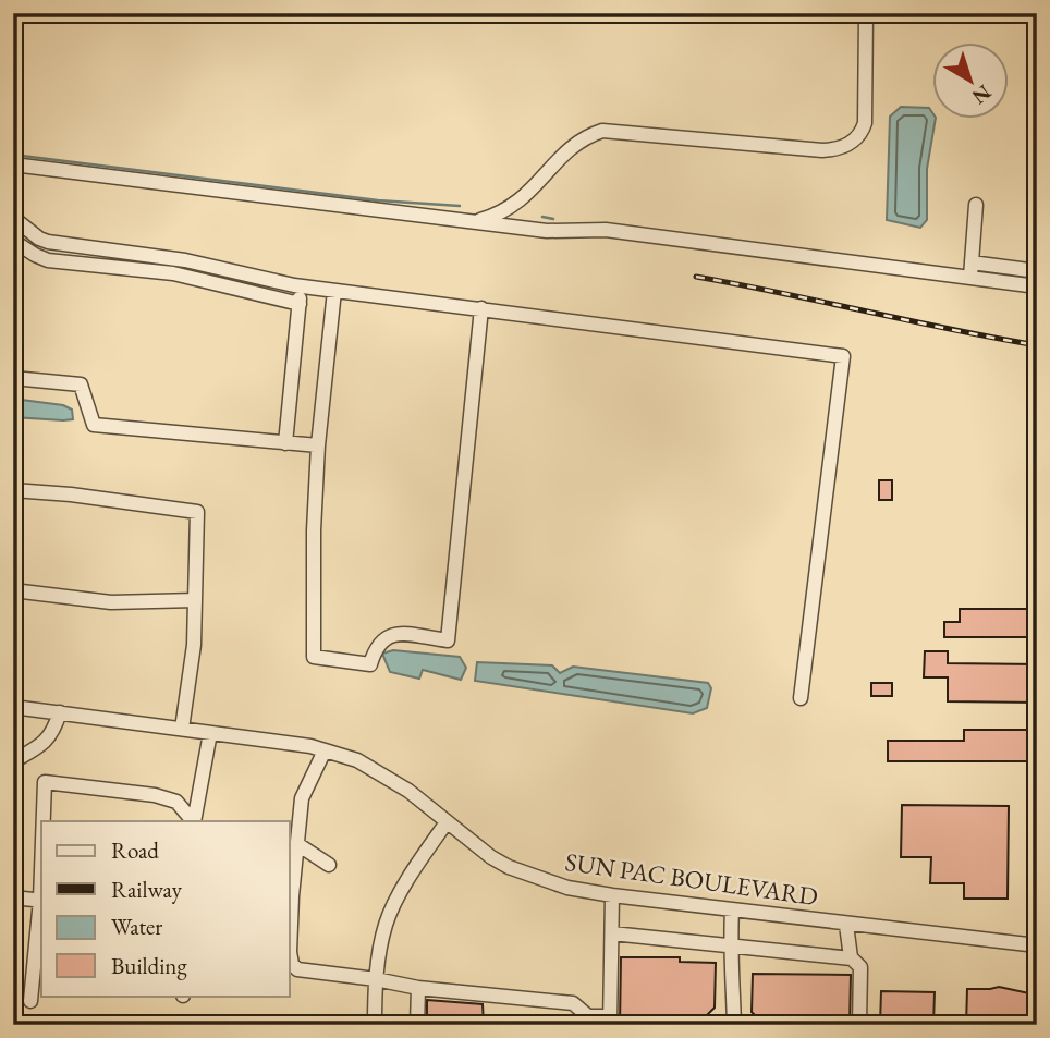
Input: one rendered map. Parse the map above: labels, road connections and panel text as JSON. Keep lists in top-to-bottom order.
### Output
{
  "streets": {
    "street": ["SUN PAC BOULEVARD"]
  },
  "legend": [
    "Road",
    "Railway",
    "Water",
    "Building"
  ],
  "north": "bottom right"
}
